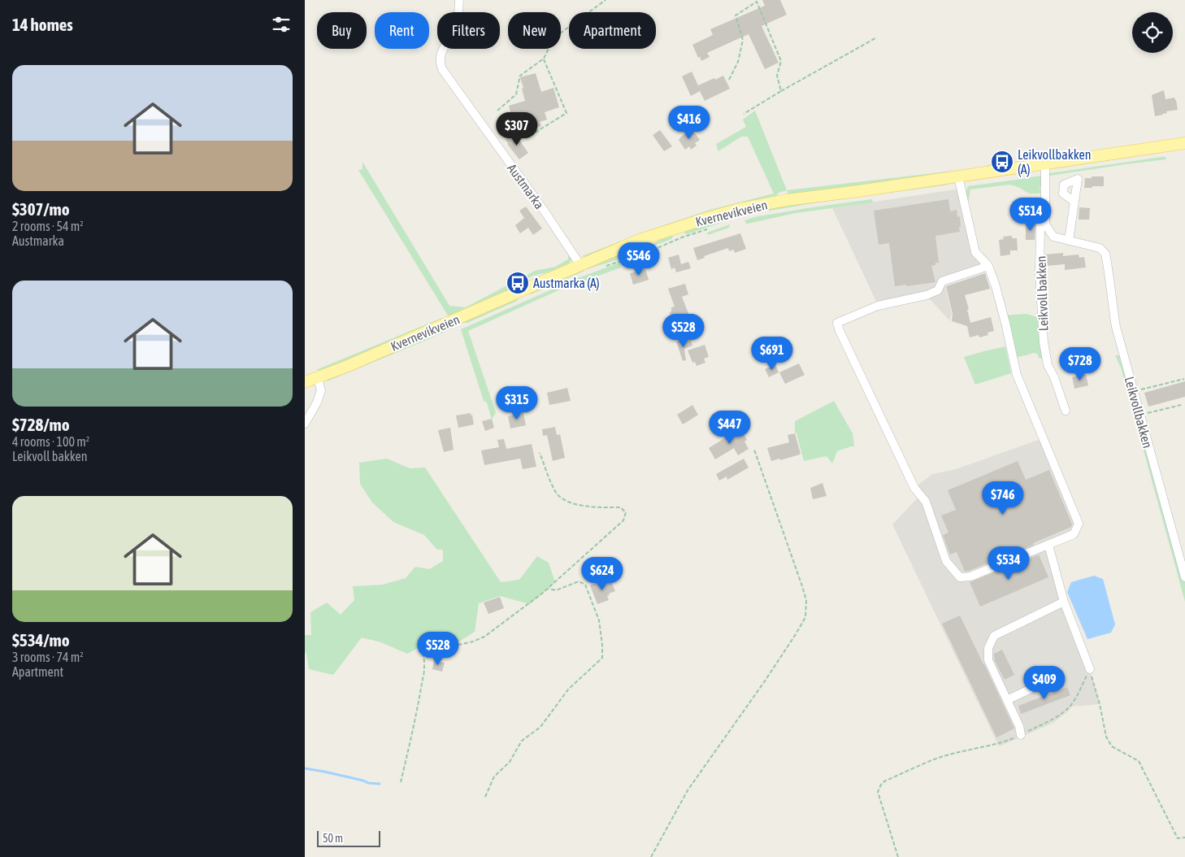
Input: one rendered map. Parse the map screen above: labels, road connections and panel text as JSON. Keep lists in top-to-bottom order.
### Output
{
  "streets": {
    "main road": ["Kvernevikveien"],
    "street": ["Austmarka", "Leikvoll bakken", "Leikvollbakken"]
  },
  "crossings": [
    ["Austmarka", "Kvernevikveien"],
    ["Leikvoll bakken", "Leikvollbakken"]
  ],
  "places": {
    "bus stop": ["Leikvollbakken (A)", "Austmarka (A)"]
  },
  "scale_bar": "50 m",
  "page": {
    "heading": "14 homes",
    "chip": [
      "Buy",
      "Rent",
      "Filters",
      "New",
      "Apartment"
    ],
    "list": [
      {
        "name": "$307/mo",
        "note": "2 rooms · 54 m² · Austmarka"
      },
      {
        "name": "$728/mo",
        "note": "4 rooms · 100 m² · Leikvoll bakken"
      },
      {
        "name": "$534/mo",
        "note": "3 rooms · 74 m² · Apartment"
      }
    ],
    "price": [
      "$416",
      "$307",
      "$514",
      "$546",
      "$528",
      "$691",
      "$728",
      "$315",
      "$447",
      "$746",
      "$534",
      "$624",
      "$528",
      "$409"
    ],
    "scale": "50 m"
  }
}
